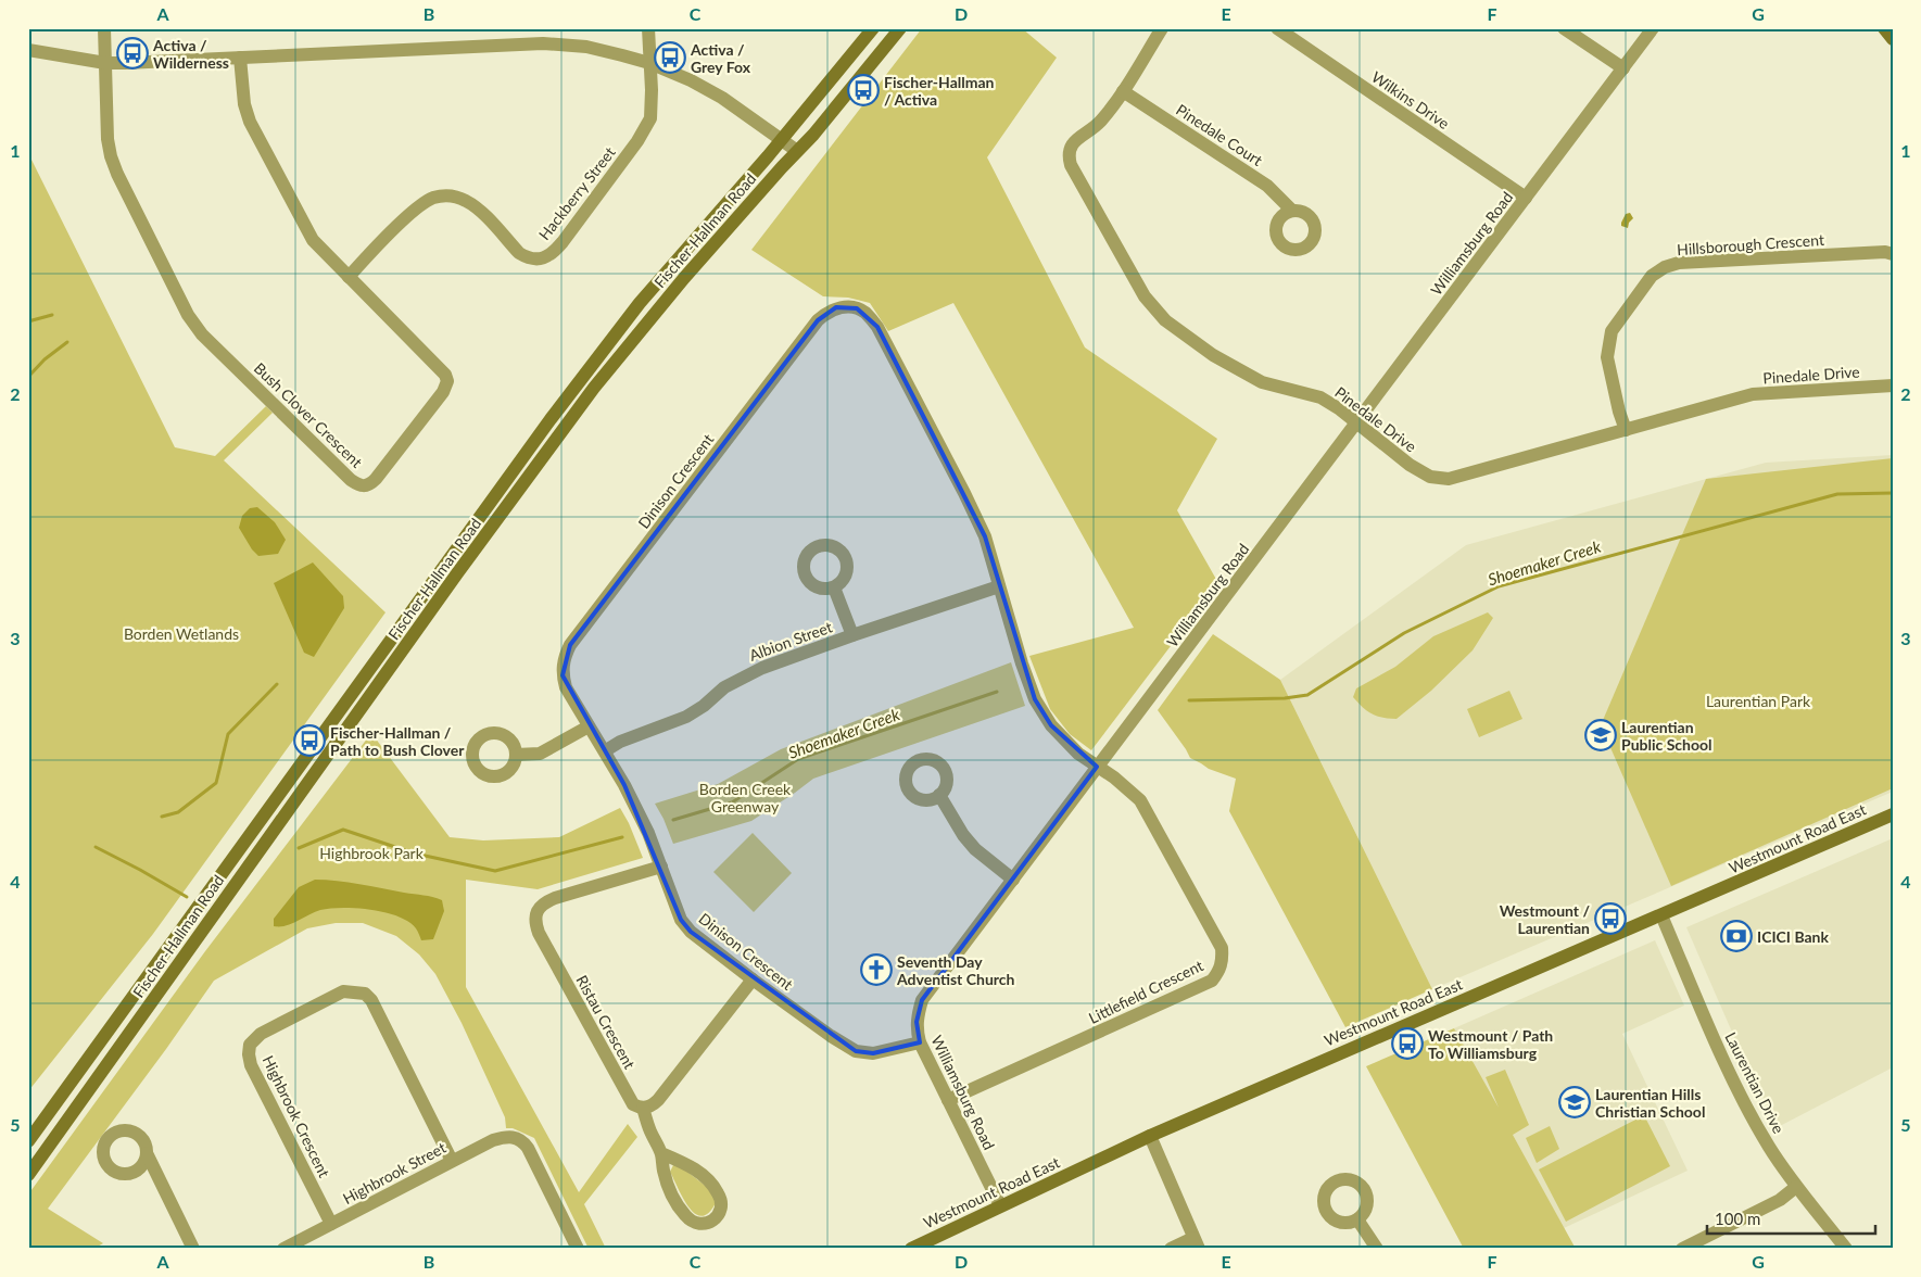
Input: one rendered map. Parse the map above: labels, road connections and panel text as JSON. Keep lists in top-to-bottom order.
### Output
{
  "streets": {
    "main road": ["Fischer-Hallman Road", "Westmount Road East"],
    "street": [
      "Wilkins Drive",
      "Pinedale Court",
      "Hackberry Street",
      "Williamsburg Road",
      "Hillsborough Crescent",
      "Pinedale Drive",
      "Bush Clover Crescent",
      "Dinison Crescent",
      "Albion Street",
      "Littlefield Crescent",
      "Ristau Crescent",
      "Laurentian Drive",
      "Highbrook Crescent",
      "Highbrook Street"
    ]
  },
  "crossings": [
    ["Wilkins Drive", "Williamsburg Road"],
    ["Pinedale Court", "Pinedale Drive"],
    ["Hackberry Street", "Bush Clover Crescent"],
    ["Williamsburg Road", "Pinedale Drive"],
    ["Williamsburg Road", "Dinison Crescent"],
    ["Williamsburg Road", "Westmount Road East"],
    ["Williamsburg Road", "Littlefield Crescent"],
    ["Hillsborough Crescent", "Pinedale Drive"],
    ["Dinison Crescent", "Albion Street"],
    ["Dinison Crescent", "Littlefield Crescent"],
    ["Dinison Crescent", "Ristau Crescent"],
    ["Westmount Road East", "Laurentian Drive"],
    ["Highbrook Crescent", "Highbrook Street"]
  ],
  "water": ["Shoemaker Creek"],
  "parks": [
    "Borden Wetlands",
    "Laurentian Park",
    "Borden Creek Greenway",
    "Highbrook Park"
  ],
  "places": {
    "bus stop": [
      "Activa / Wilderness",
      "Activa / Grey Fox",
      "Fischer-Hallman / Activa",
      "Fischer-Hallman / Path to Bush Clover",
      "Westmount / Laurentian",
      "Westmount / Path To Williamsburg"
    ],
    "school or university": ["Laurentian Public School", "Laurentian Hills Christian School"],
    "bank": ["ICICI Bank"],
    "church": ["Seventh Day Adventist Church"]
  },
  "scale_bar": "100 m",
  "grid": {
    "columns": [
      "A",
      "B",
      "C",
      "D",
      "E",
      "F",
      "G"
    ],
    "rows": [
      "1",
      "2",
      "3",
      "4",
      "5"
    ]
  }
}
